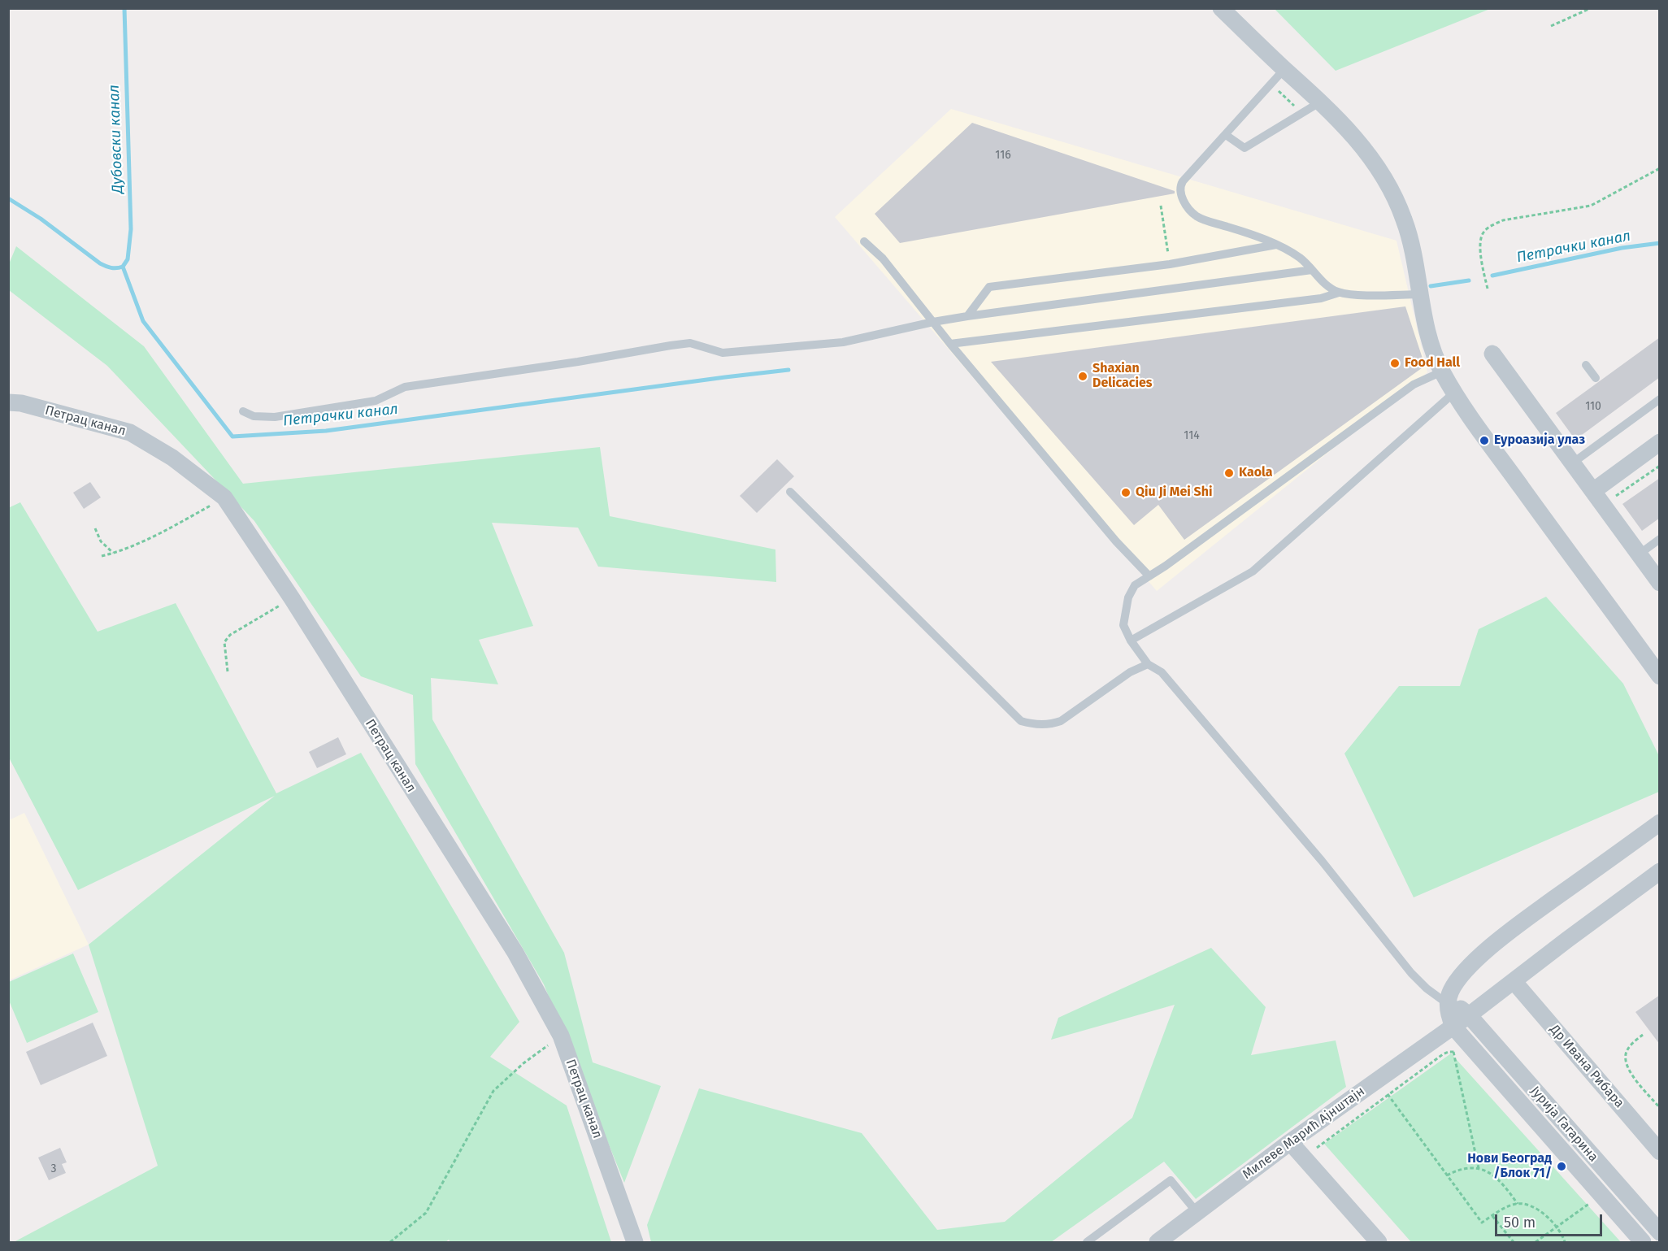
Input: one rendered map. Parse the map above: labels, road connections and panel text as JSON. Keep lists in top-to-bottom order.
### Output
{
  "streets": {
    "street": [
      "Петрац канал",
      "Др Ивана Рибара",
      "Јурија Гагарина",
      "Милеве Марић Ајнштајн"
    ]
  },
  "crossings": [
    ["Др Ивана Рибара", "Милеве Марић Ајнштајн"],
    ["Јурија Гагарина", "Милеве Марић Ајнштајн"]
  ],
  "water": ["Дубовски канал", "Петрачки канал"],
  "places": [
    "Food Hall",
    "Shaxian Delicacies",
    "Еуроазија улаз",
    "Kaola",
    "Qiu Ji Mei Shi",
    "Нови Београд /Блок 71/"
  ],
  "house_numbers": [
    "116",
    "110",
    "114",
    "3"
  ],
  "scale_bar": "50 m"
}
